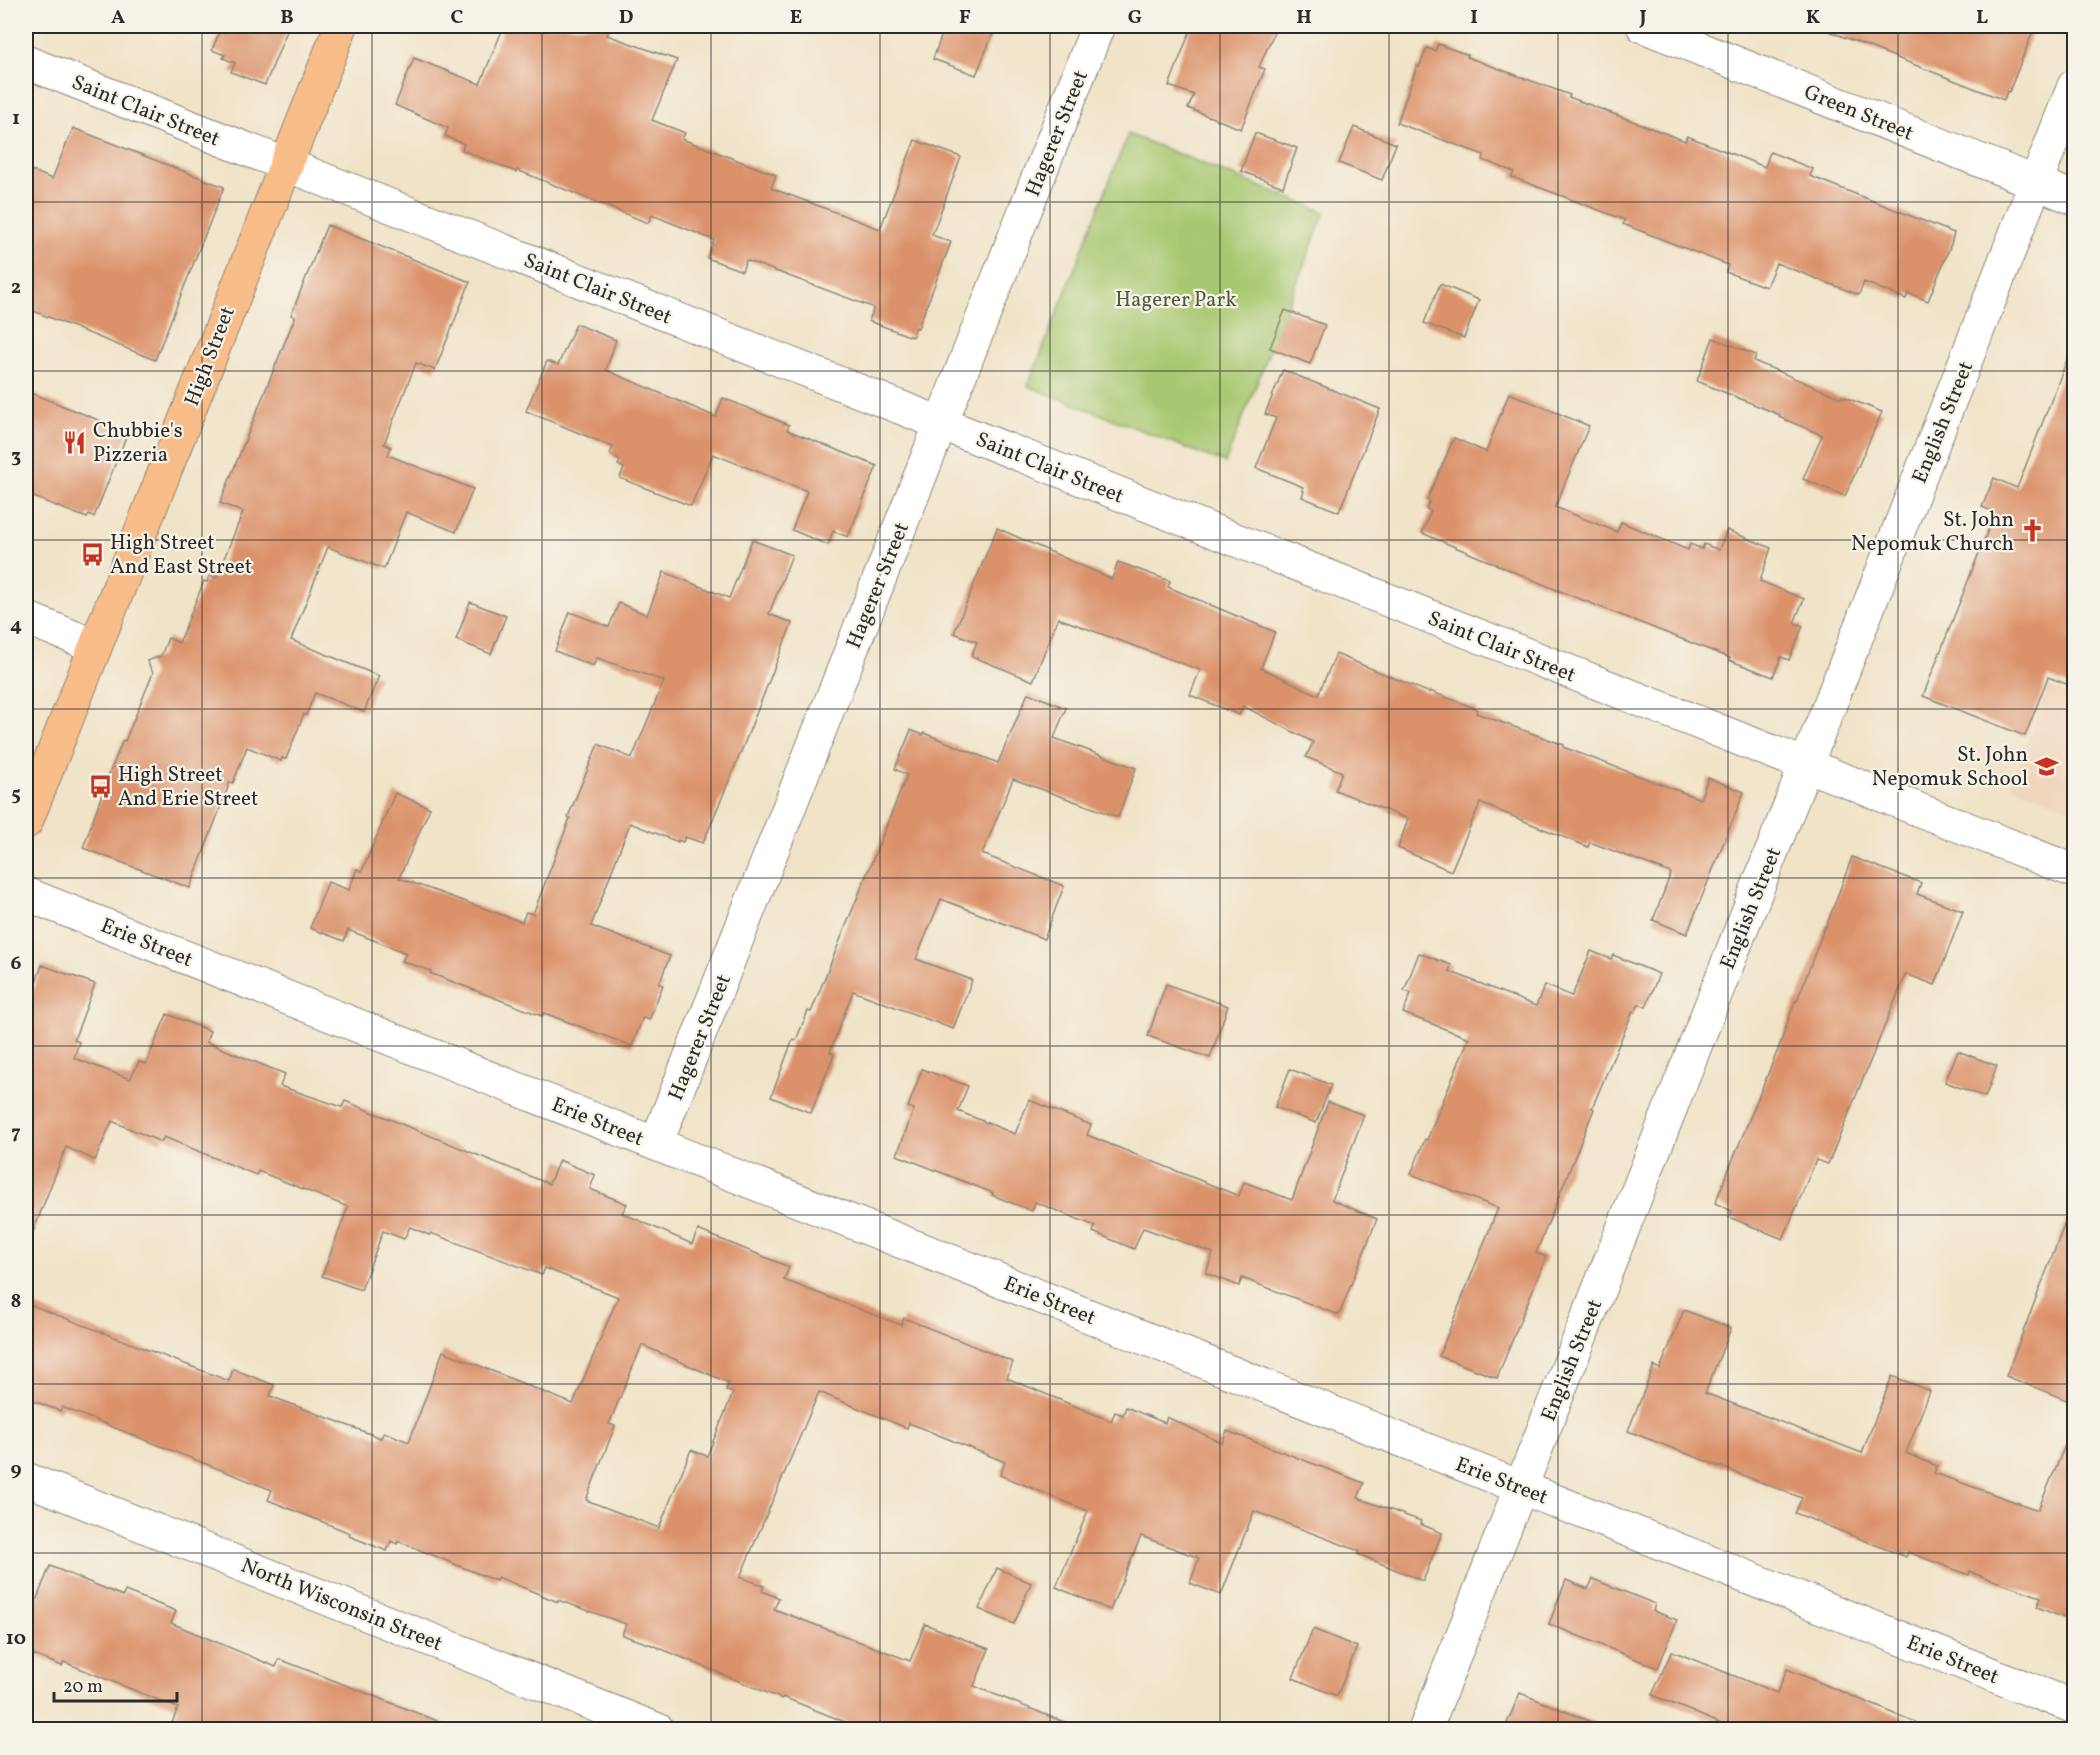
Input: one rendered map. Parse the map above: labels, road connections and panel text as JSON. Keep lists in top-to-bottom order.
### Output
{
  "streets": {
    "main road": ["High Street"],
    "street": [
      "Saint Clair Street",
      "Green Street",
      "Hagerer Street",
      "English Street",
      "Erie Street",
      "North Wisconsin Street"
    ]
  },
  "crossings": [
    ["Saint Clair Street", "Hagerer Street"],
    ["Saint Clair Street", "High Street"],
    ["Saint Clair Street", "English Street"],
    ["Green Street", "English Street"],
    ["Hagerer Street", "Erie Street"],
    ["English Street", "Erie Street"]
  ],
  "parks": ["Hagerer Park"],
  "places": {
    "restaurant": ["Chubbie's Pizzeria"],
    "church": ["St. John Nepomuk Church"],
    "bus stop": ["High Street And East Street", "High Street And Erie Street"],
    "school or university": ["St. John Nepomuk School"]
  },
  "scale_bar": "20 m",
  "grid": {
    "columns": [
      "A",
      "B",
      "C",
      "D",
      "E",
      "F",
      "G",
      "H",
      "I",
      "J",
      "K",
      "L"
    ],
    "rows": [
      "1",
      "2",
      "3",
      "4",
      "5",
      "6",
      "7",
      "8",
      "9",
      "10"
    ]
  }
}
